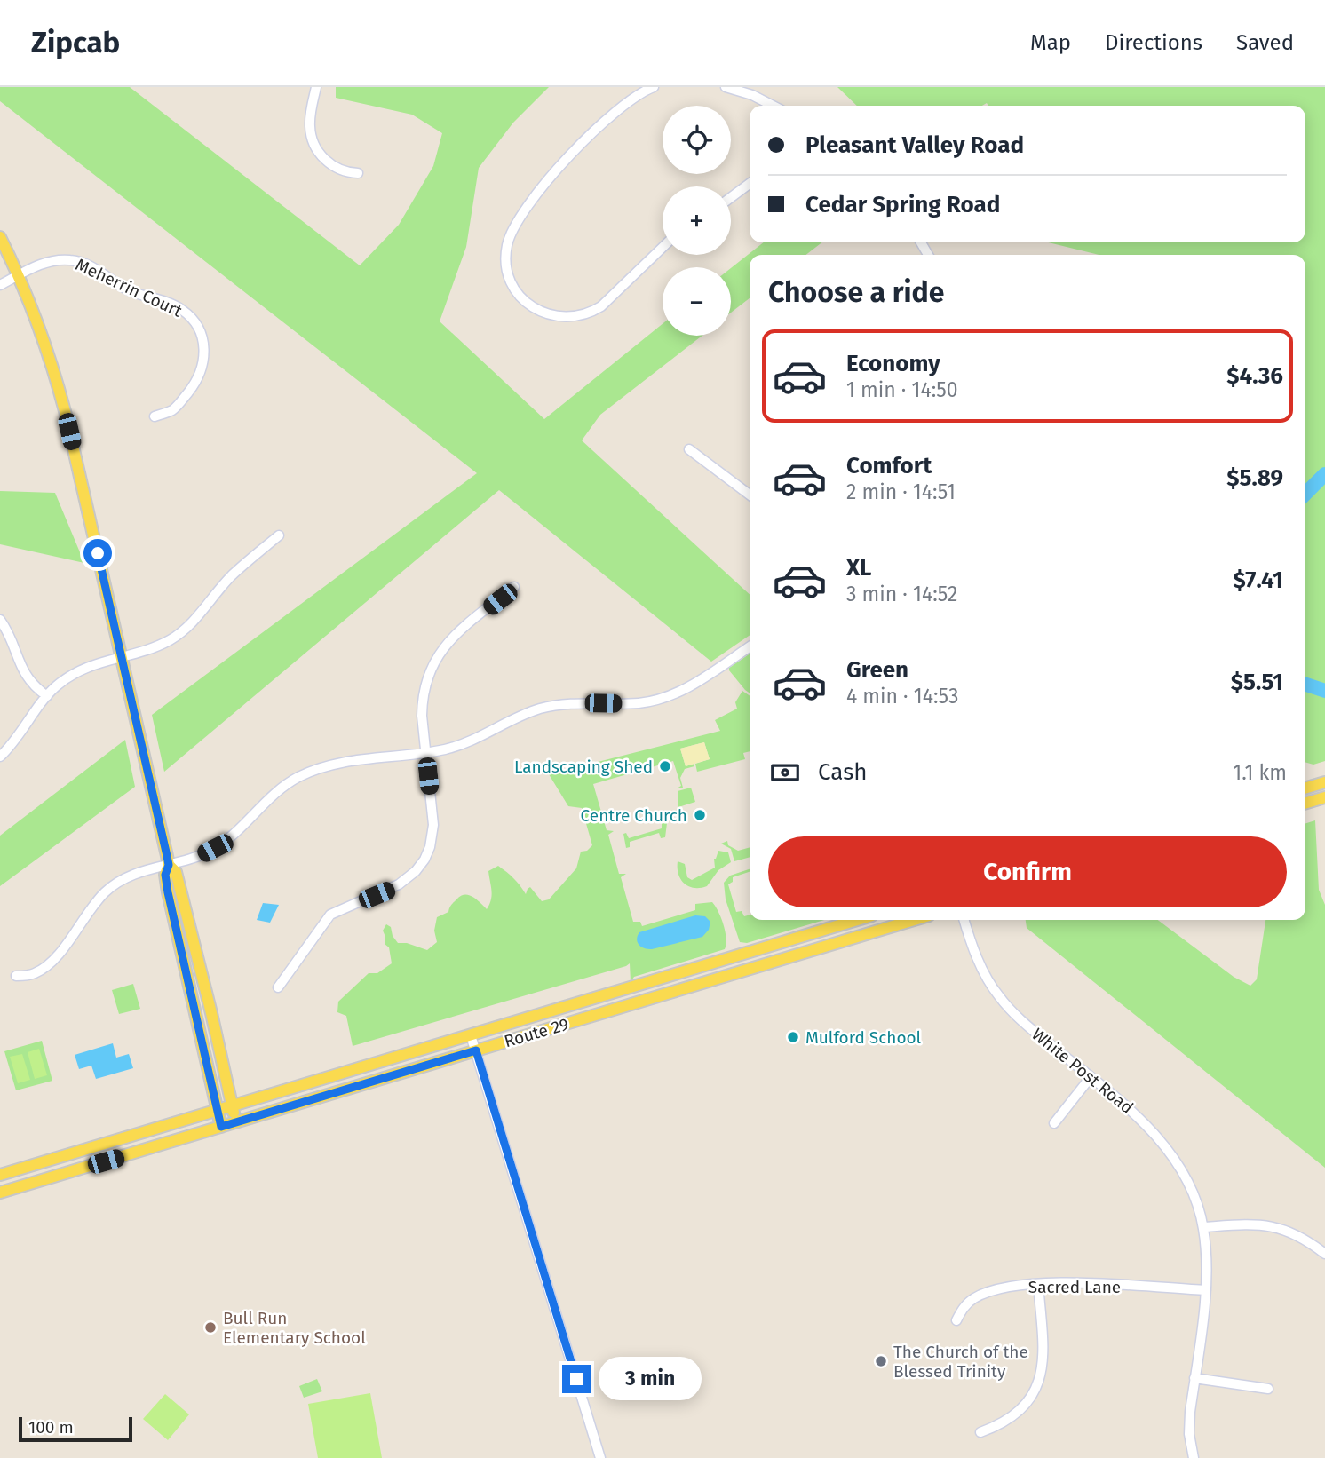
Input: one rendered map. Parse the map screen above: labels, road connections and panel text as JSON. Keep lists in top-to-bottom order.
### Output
{
  "streets": {
    "main road": ["Route 29"],
    "street": ["Meherrin Court", "White Post Road", "Sacred Lane"]
  },
  "crossings": [
    ["White Post Road", "Sacred Lane"]
  ],
  "places": [
    "Landscaping Shed",
    "Centre Church",
    "Mulford School",
    "Bull Run Elementary School",
    "The Church of the Blessed Trinity"
  ],
  "scale_bar": "100 m",
  "page": {
    "header": "Zipcab",
    "nav": ["Map", "Directions", "Saved"],
    "map_buttons": ["+", "−"],
    "banner": ["Pleasant Valley Road", "Cedar Spring Road"],
    "heading": "Choose a ride",
    "list": [
      {
        "name": "Economy",
        "note": "1 min · 14:50",
        "value": "$4.36"
      },
      {
        "name": "Comfort",
        "note": "2 min · 14:51",
        "value": "$5.89"
      },
      {
        "name": "XL",
        "note": "3 min · 14:52",
        "value": "$7.41"
      },
      {
        "name": "Green",
        "note": "4 min · 14:53",
        "value": "$5.51"
      }
    ],
    "pay": ["Cash", "1.1 km"],
    "buttons": "Confirm",
    "bubble": "3 min",
    "scale": "100 m"
  }
}
